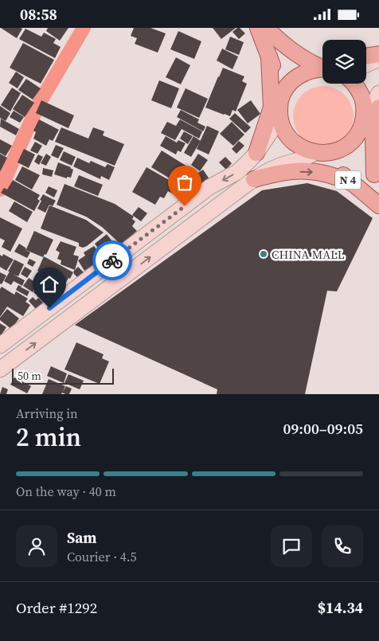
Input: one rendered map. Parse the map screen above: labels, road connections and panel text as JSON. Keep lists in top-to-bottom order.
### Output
{
  "streets": {
    "main road": ["N 4"]
  },
  "places": ["CHINA MALL"],
  "scale_bar": "50 m",
  "page": {
    "status": "08:58",
    "scale": "50 m",
    "heading": ["2 min", "Arriving in", "09:00–09:05"],
    "panel": [
      "Sam",
      "Courier · 4.5",
      "Order #1292",
      "$14.34"
    ],
    "bar": "On the way · 40 m"
  }
}
